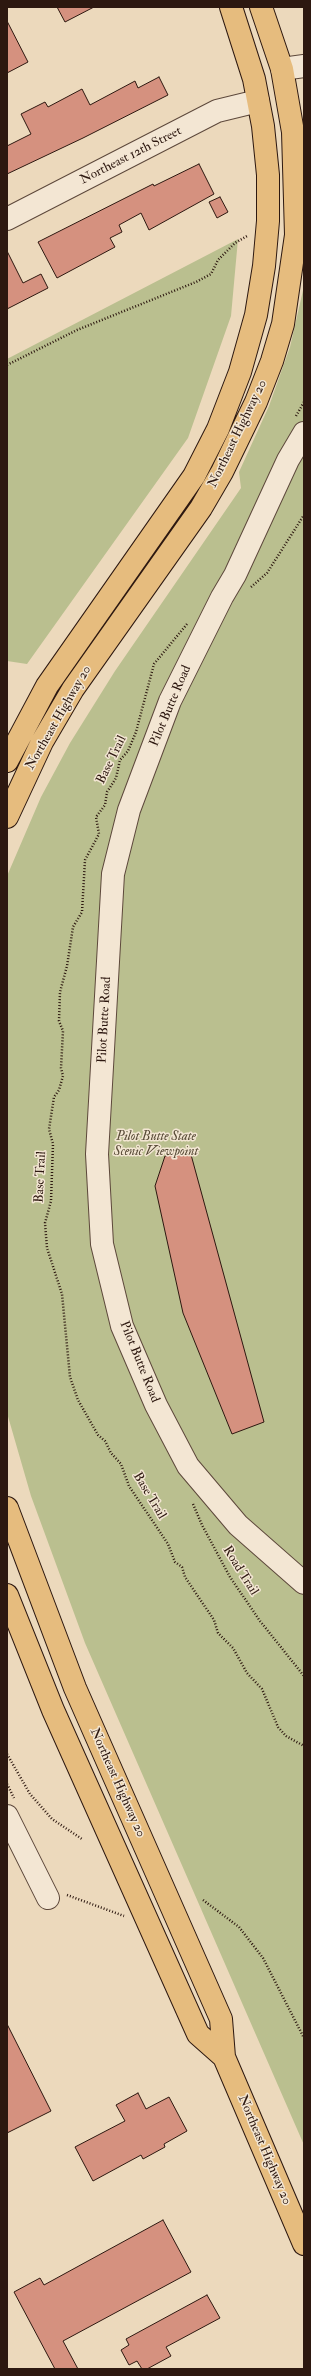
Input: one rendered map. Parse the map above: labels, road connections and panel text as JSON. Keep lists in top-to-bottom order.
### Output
{
  "streets": {
    "main road": ["Northeast Highway 20"],
    "street": ["Northeast 12th Street", "Pilot Butte Road"],
    "path": ["Base Trail", "Road Trail"]
  },
  "crossings": [
    ["Northeast 12th Street", "Northeast Highway 20"]
  ],
  "parks": ["Pilot Butte State Scenic Viewpoint"]
}
